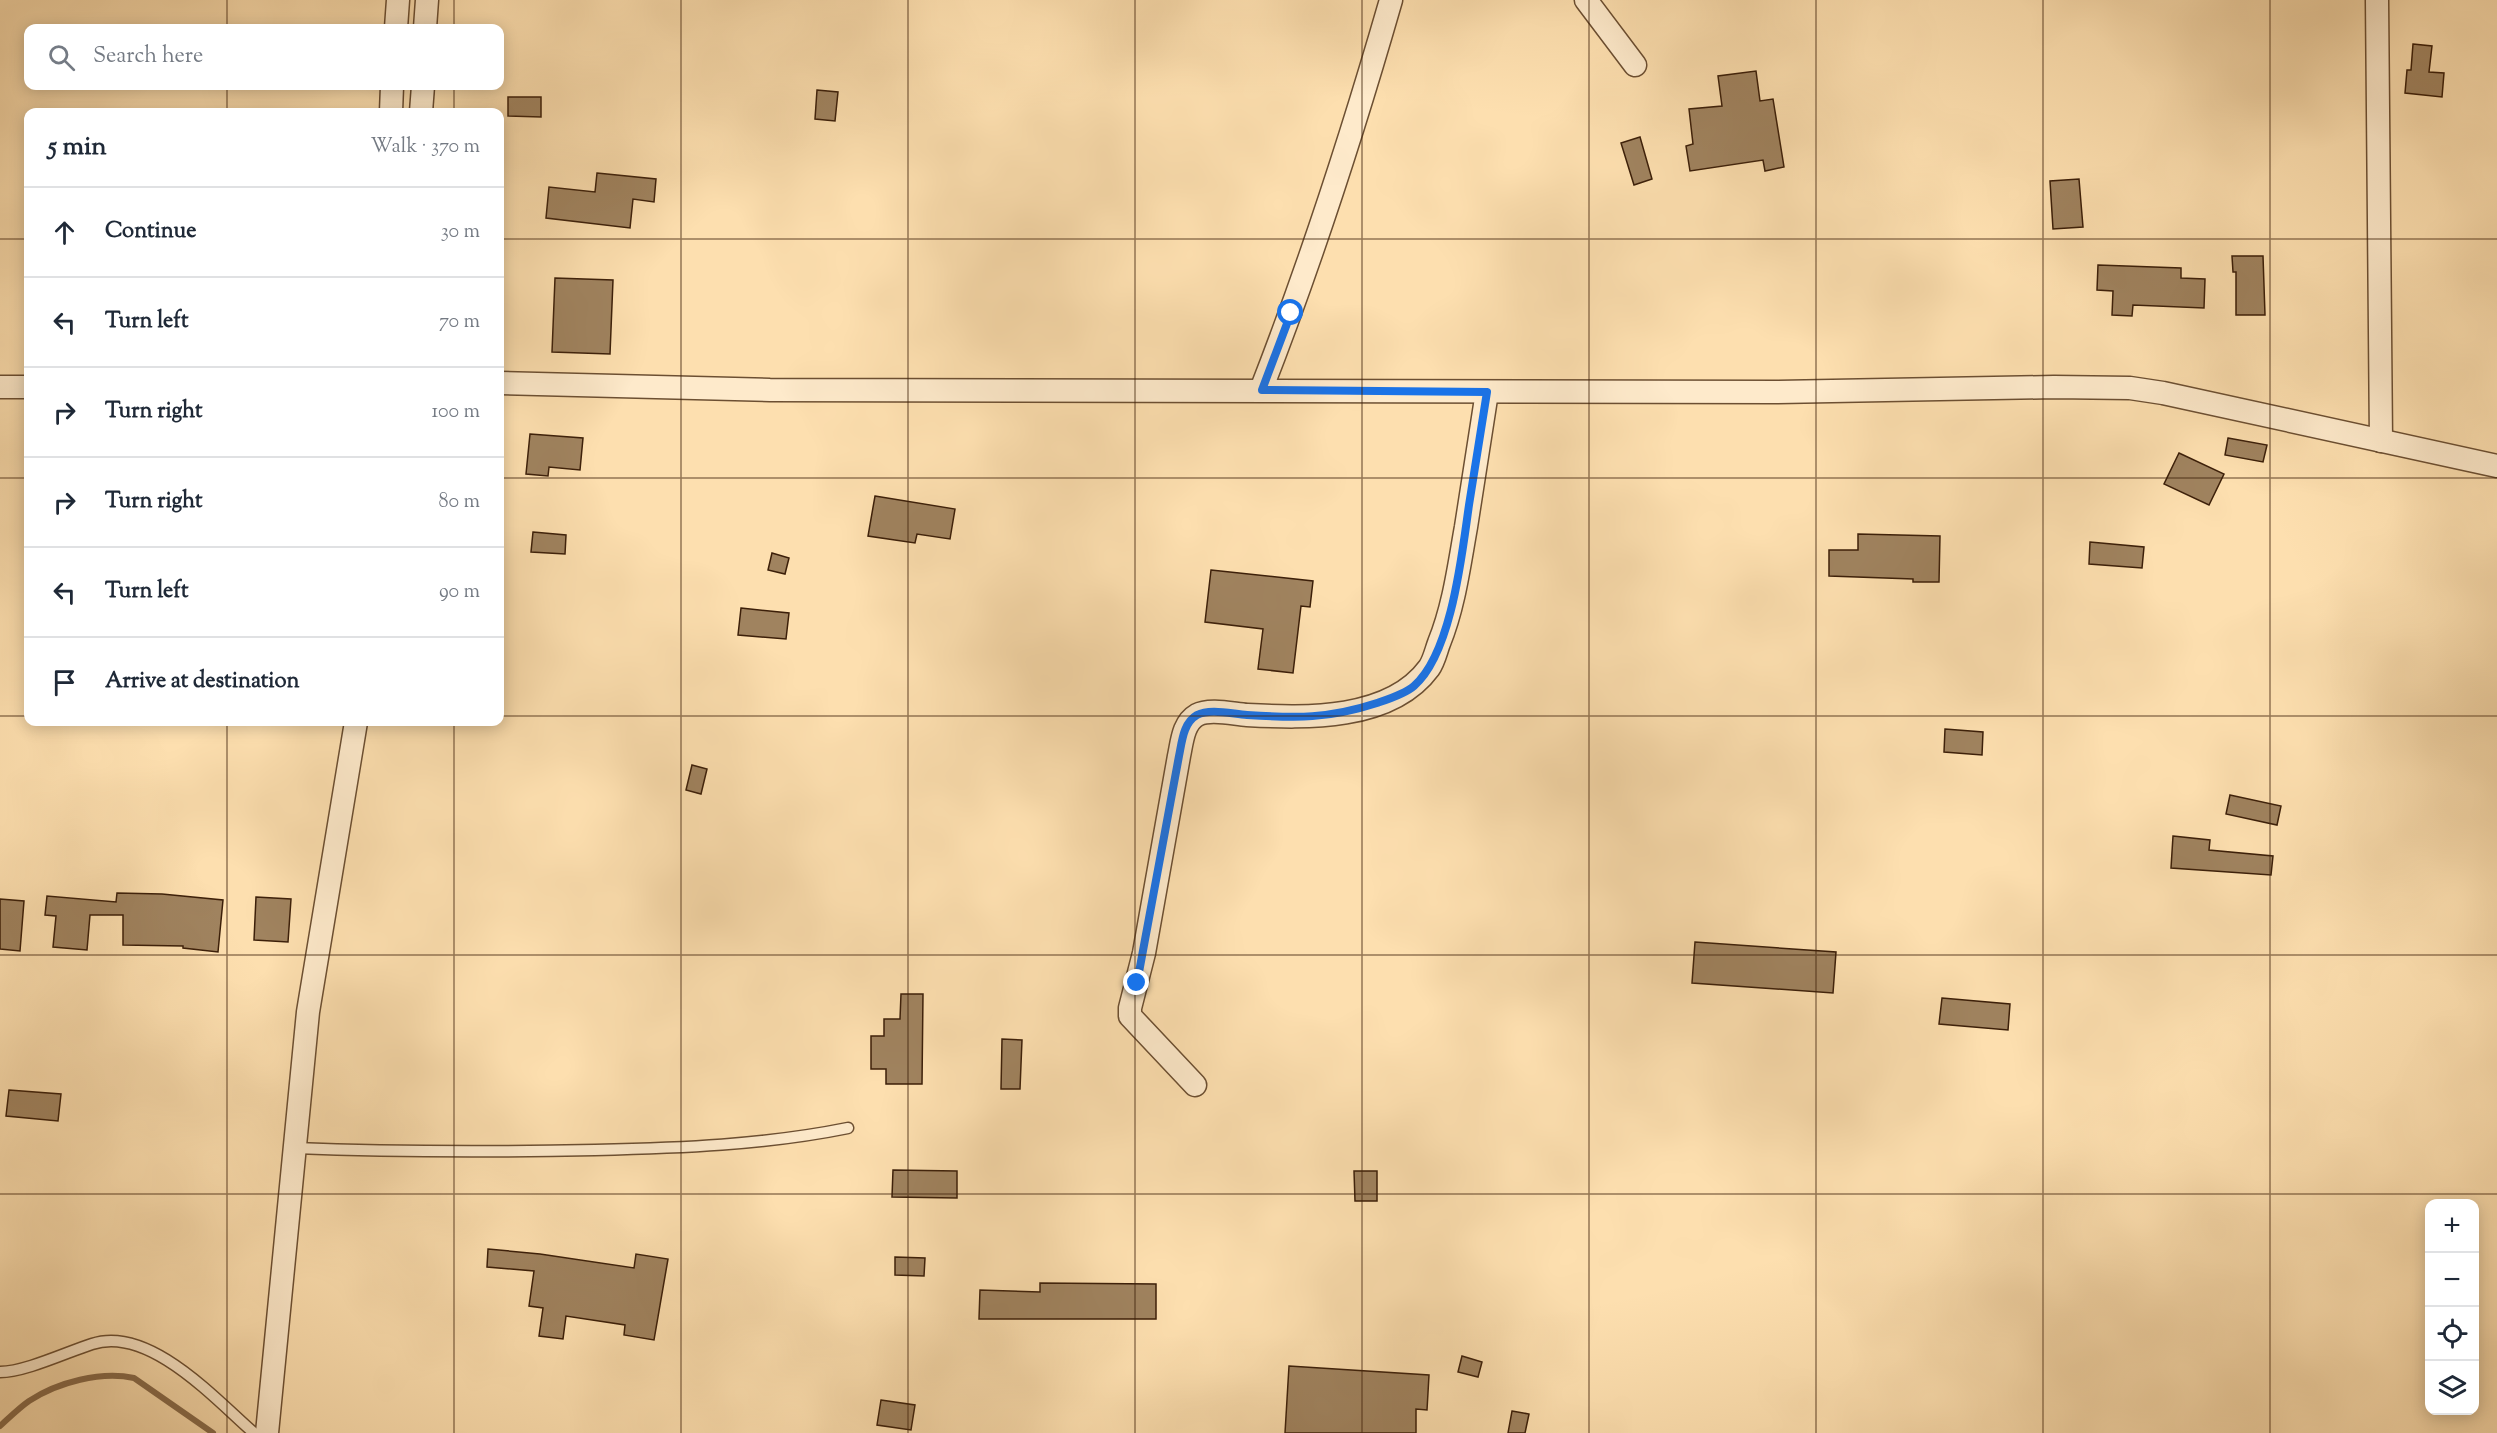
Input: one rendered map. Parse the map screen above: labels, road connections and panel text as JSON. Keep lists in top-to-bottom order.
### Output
{
  "page": {
    "search": "Search here",
    "heading": ["5 min", "Walk · 370 m"],
    "list": [
      ["Continue", "30 m"],
      ["Turn left", "70 m"],
      ["Turn right", "100 m"],
      ["Turn right", "80 m"],
      ["Turn left", "90 m"],
      "Arrive at destination"
    ],
    "map_buttons": ["+", "−"]
  }
}
